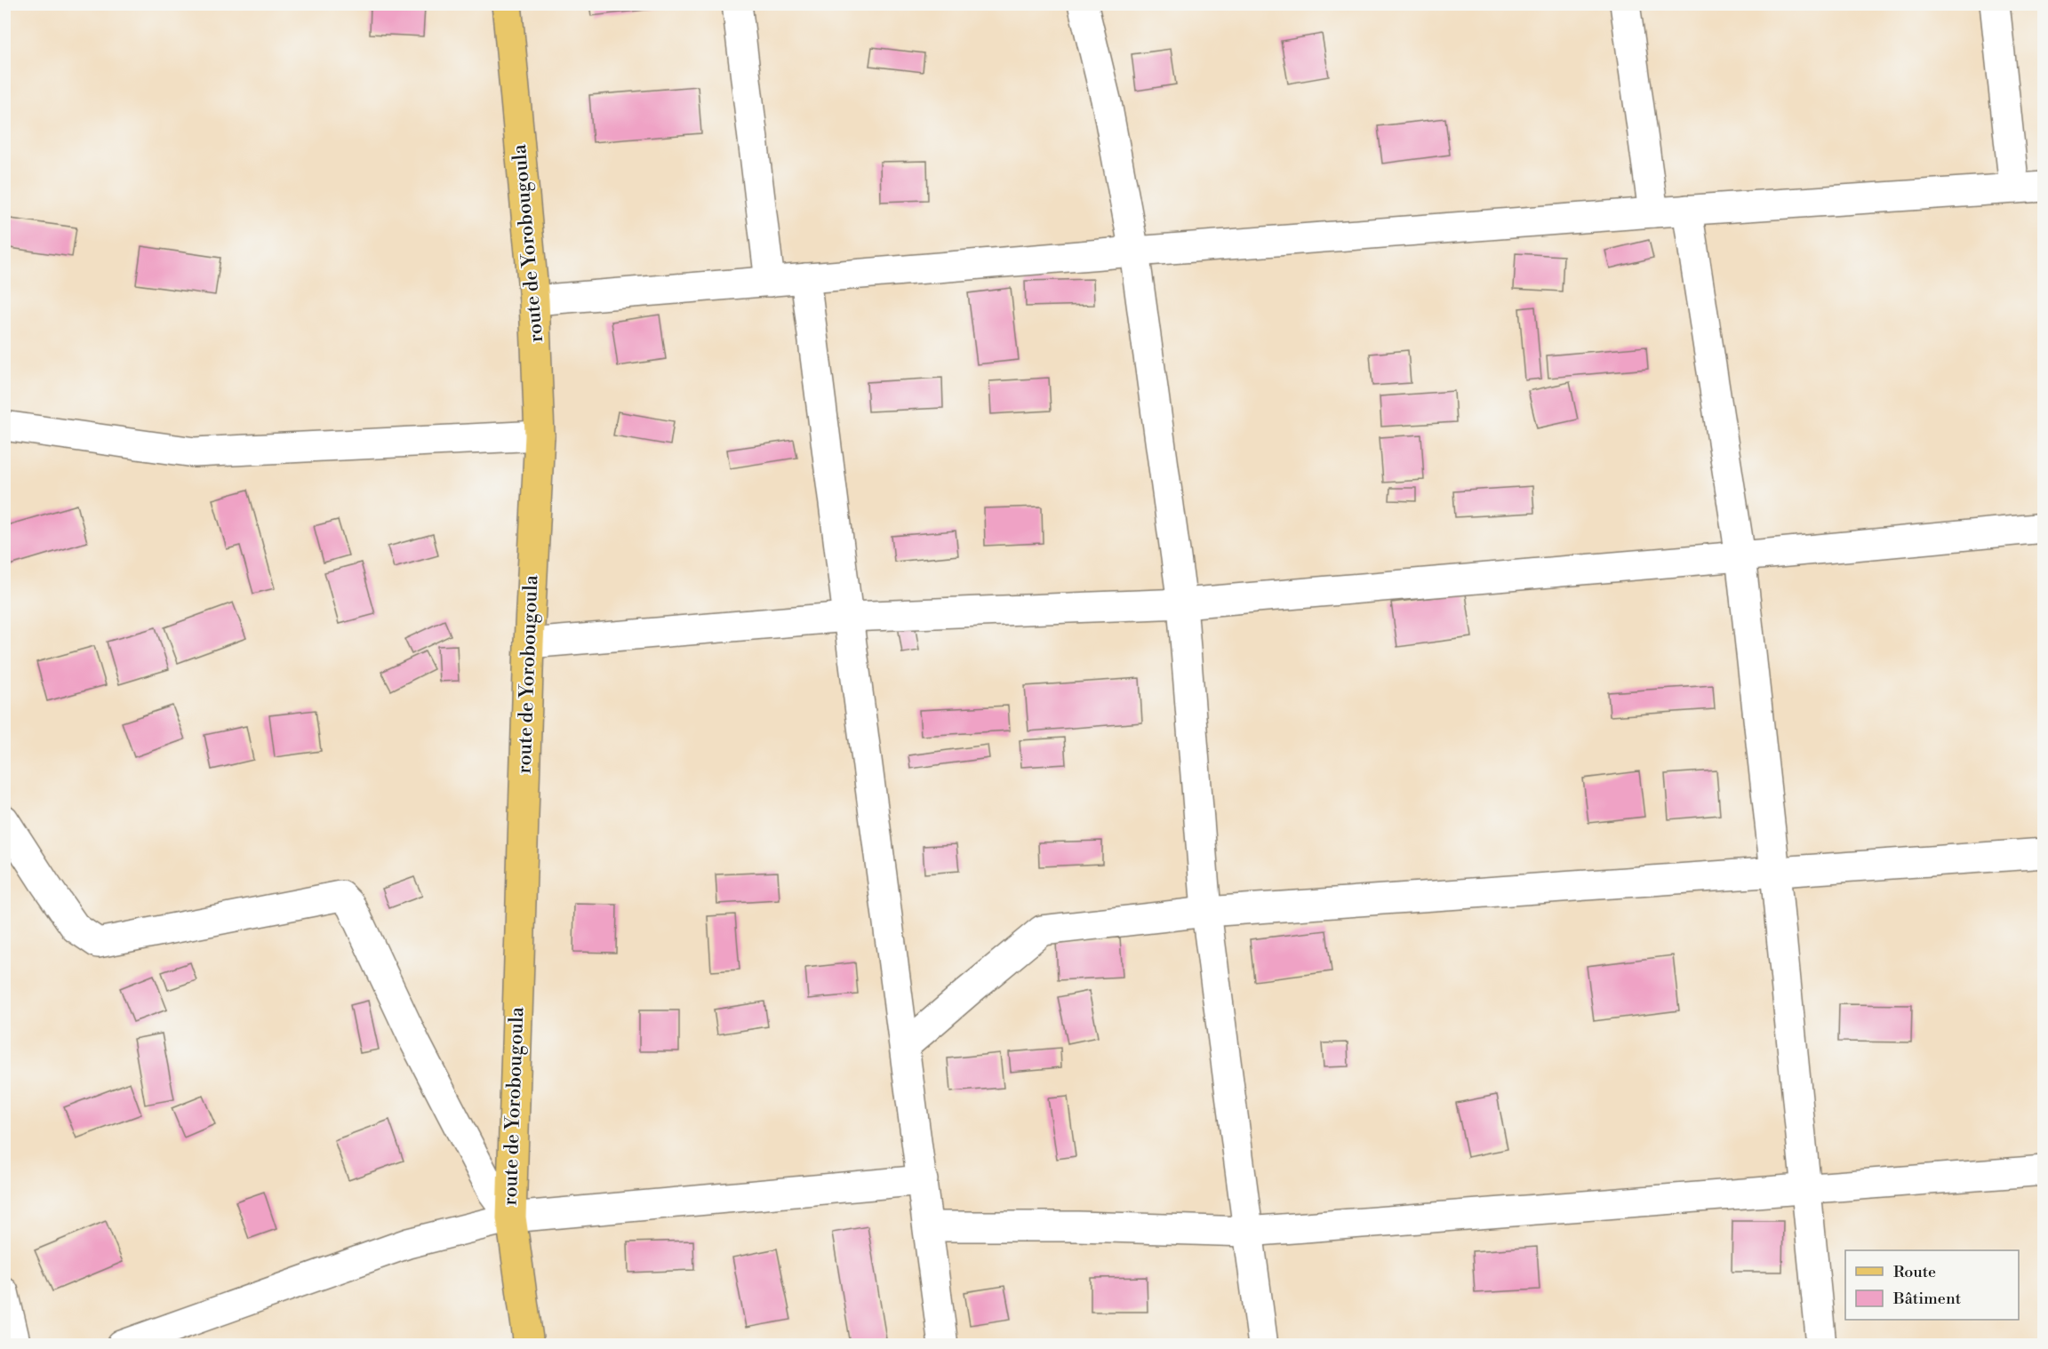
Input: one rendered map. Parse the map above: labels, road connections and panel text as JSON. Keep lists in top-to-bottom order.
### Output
{
  "streets": {
    "main road": ["route de Yorobougoula"]
  },
  "legend": ["Route", "Bâtiment"]
}
